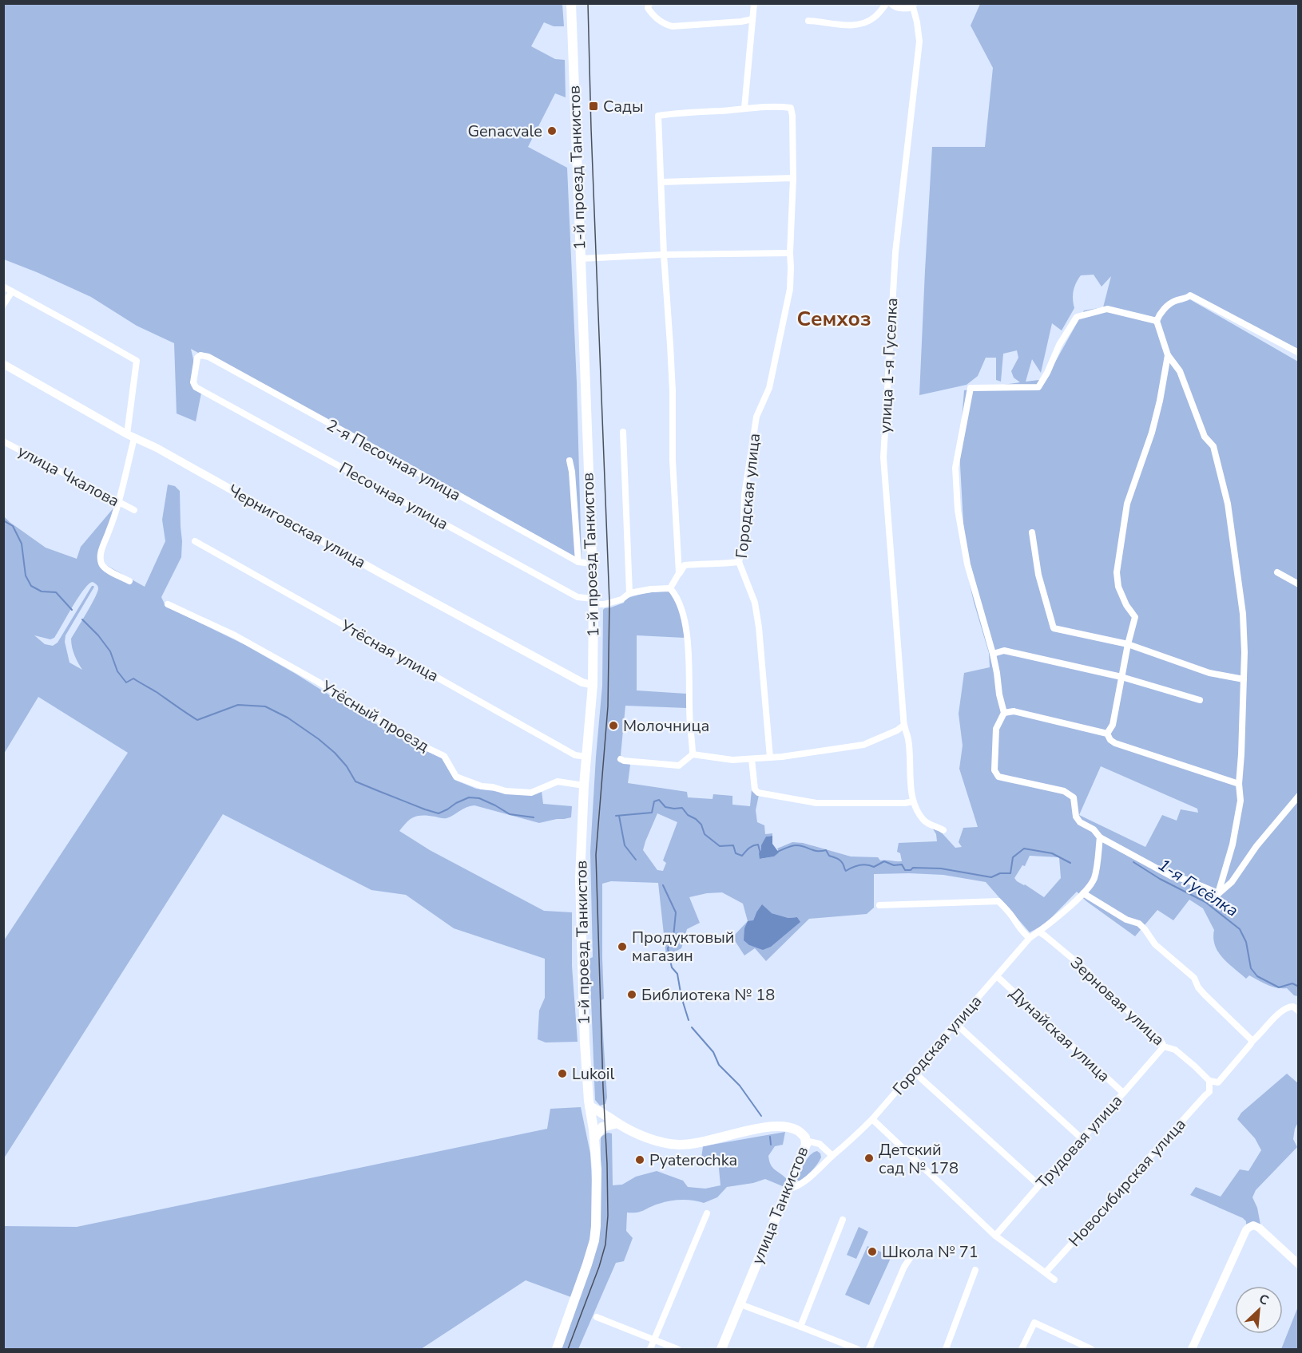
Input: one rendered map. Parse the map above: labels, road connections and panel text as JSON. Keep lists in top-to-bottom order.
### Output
{
  "streets": {
    "main road": ["1-й проезд Танкистов", "улица Танкистов"],
    "street": [
      "улица 1-я Гуселка",
      "2-я Песочная улица",
      "улица Чкалова",
      "Песочная улица",
      "Городская улица",
      "Черниговская улица",
      "Утёсная улица",
      "Утёсный проезд",
      "Зерновая улица",
      "Дунайская улица",
      "Трудовая улица",
      "Новосибирская улица"
    ]
  },
  "crossings": [
    ["1-й проезд Танкистов", "2-я Песочная улица"],
    ["1-й проезд Танкистов", "Песочная улица"],
    ["1-й проезд Танкистов", "Черниговская улица"],
    ["1-й проезд Танкистов", "Утёсная улица"],
    ["1-й проезд Танкистов", "Утёсный проезд"],
    ["1-й проезд Танкистов", "улица Танкистов"],
    ["2-я Песочная улица", "Песочная улица"],
    ["Городская улица", "Зерновая улица"],
    ["Городская улица", "Дунайская улица"],
    ["Городская улица", "улица Танкистов"],
    ["Зерновая улица", "Трудовая улица"],
    ["Зерновая улица", "Новосибирская улица"],
    ["Дунайская улица", "Трудовая улица"]
  ],
  "districts": ["Семхоз"],
  "water": ["1-я Гусёлка"],
  "places": {
    "transit": ["Сады"],
    "other": [
      "Genacvale",
      "Молочница",
      "Продуктовый магазин",
      "Библиотека № 18",
      "Lukoil",
      "Детский сад № 178",
      "Pyaterochka",
      "Школа № 71"
    ]
  },
  "north": "top right"
}
